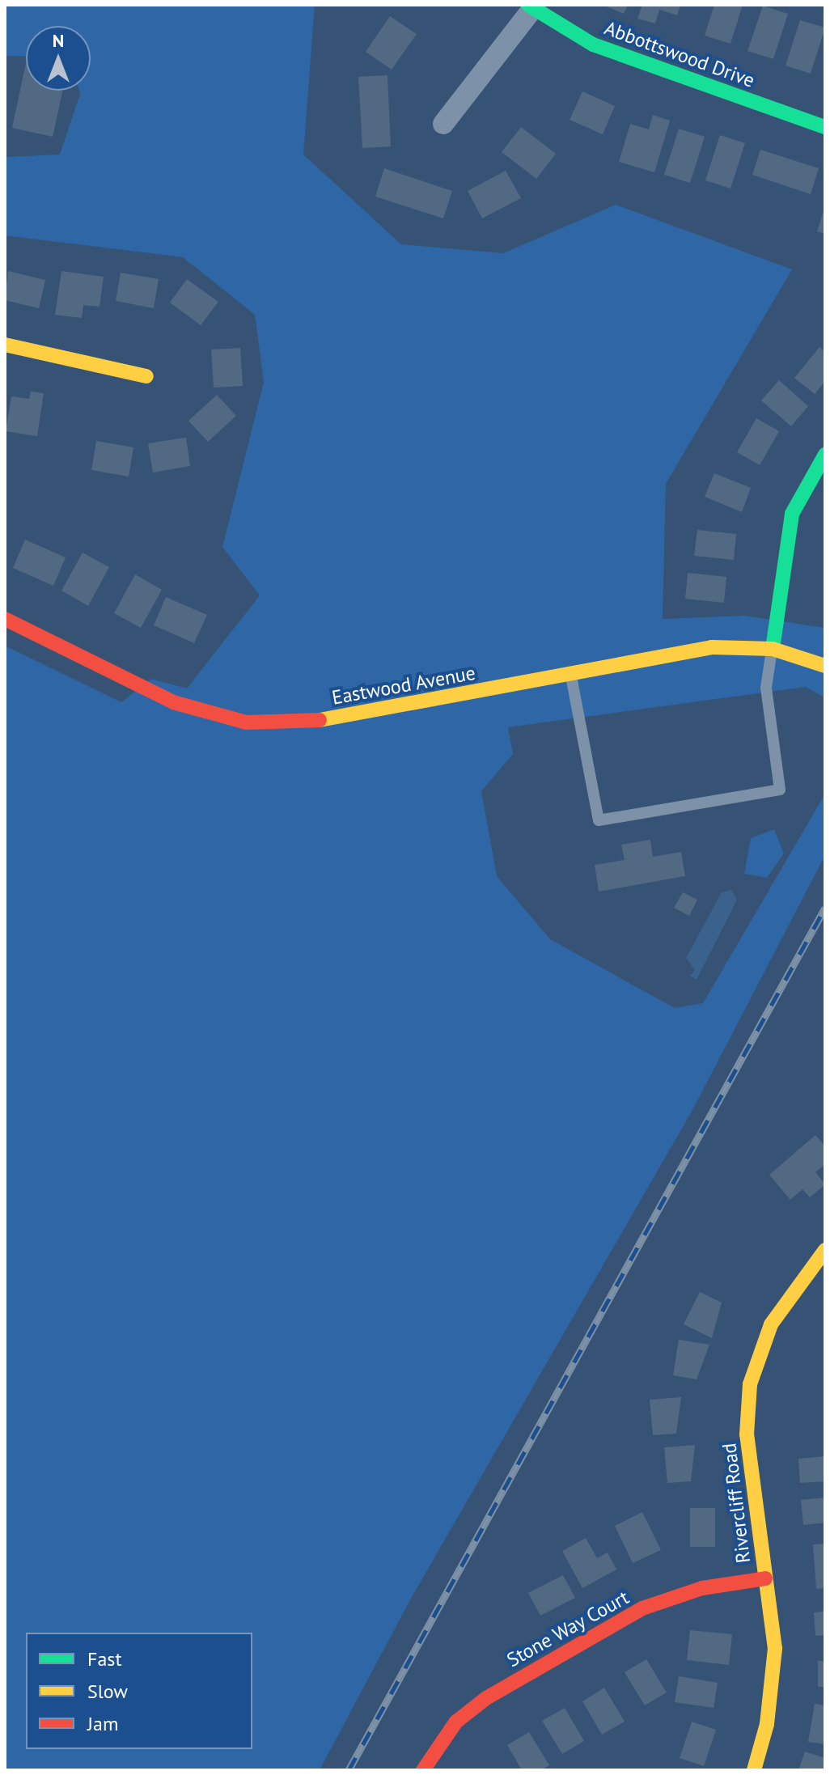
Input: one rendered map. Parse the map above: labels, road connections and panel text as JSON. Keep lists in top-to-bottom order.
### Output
{
  "streets": {
    "street": [
      "Abbottswood Drive",
      "Eastwood Avenue",
      "Rivercliff Road",
      "Stone Way Court"
    ]
  },
  "crossings": [
    ["Rivercliff Road", "Stone Way Court"]
  ],
  "legend": ["Fast", "Slow", "Jam"],
  "north": "top"
}
